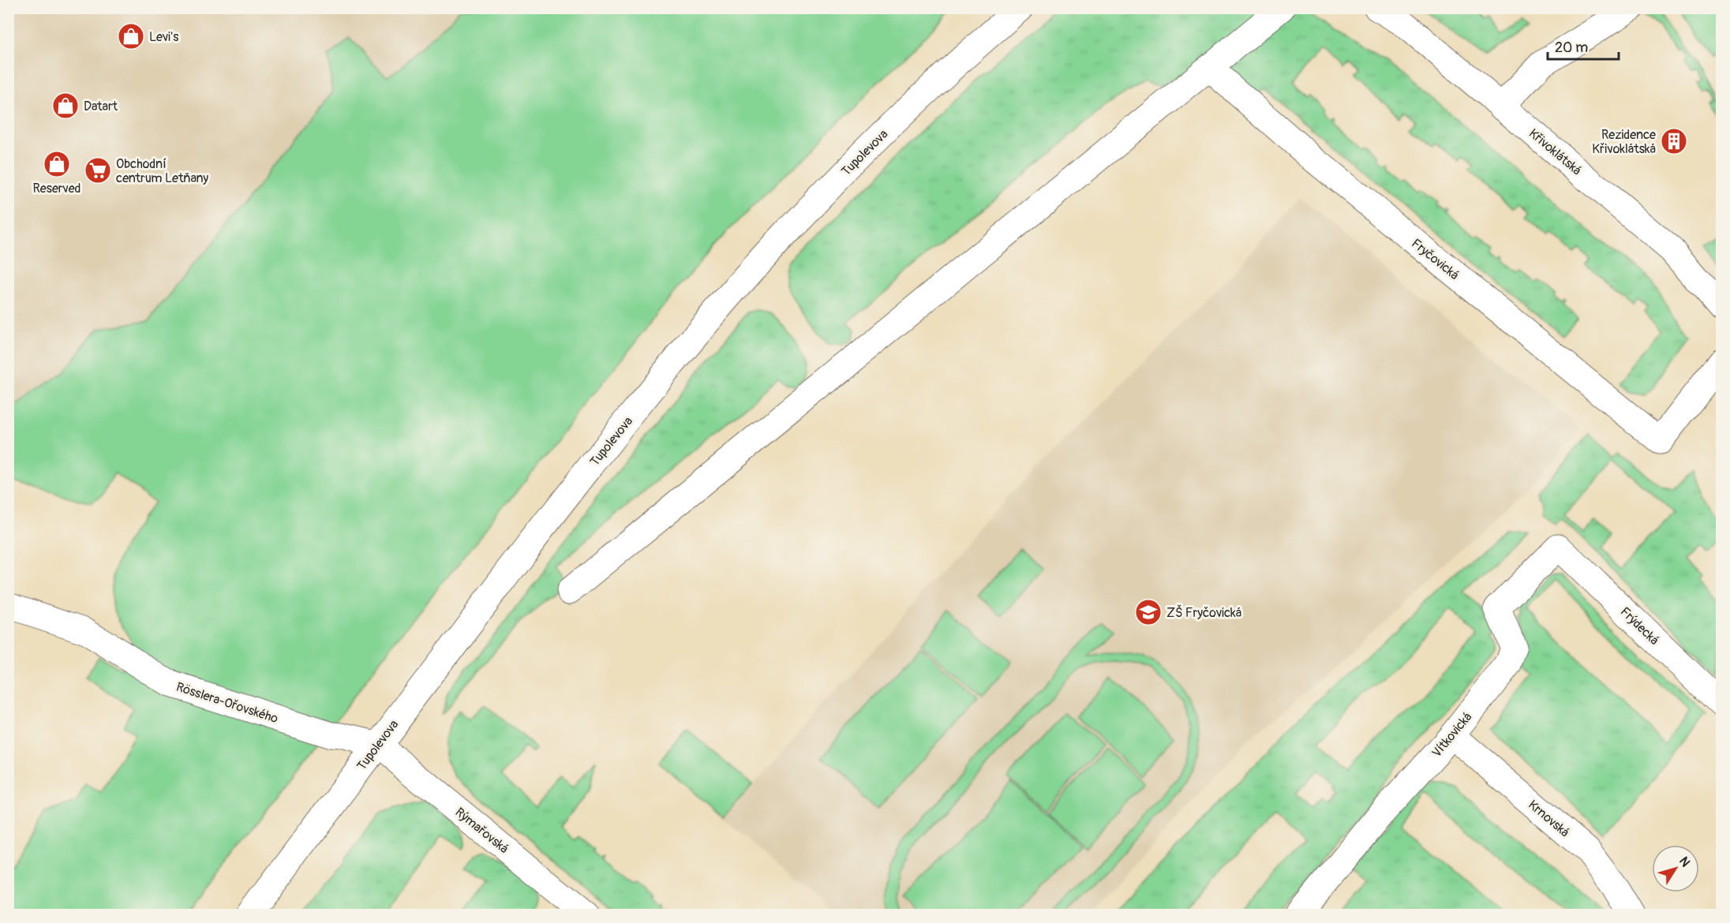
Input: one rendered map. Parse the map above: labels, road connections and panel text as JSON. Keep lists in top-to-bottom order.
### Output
{
  "streets": {
    "street": [
      "Křivoklátská",
      "Tupolevova",
      "Fryčovická",
      "Frýdecká",
      "Rösslera-Ořovského",
      "Vítkovická",
      "Krnovská",
      "Rýmařovská"
    ]
  },
  "crossings": [
    ["Tupolevova", "Rösslera-Ořovského"],
    ["Tupolevova", "Rýmařovská"],
    ["Frýdecká", "Vítkovická"],
    ["Rösslera-Ořovského", "Rýmařovská"],
    ["Vítkovická", "Krnovská"]
  ],
  "places": {
    "shop": ["Levi's", "Datart", "Reserved"],
    "building": ["Rezidence Křivoklátská"],
    "supermarket": ["Obchodní centrum Letňany"],
    "school or university": ["ZŠ Fryčovická"]
  },
  "scale_bar": "20 m",
  "north": "top right"
}
